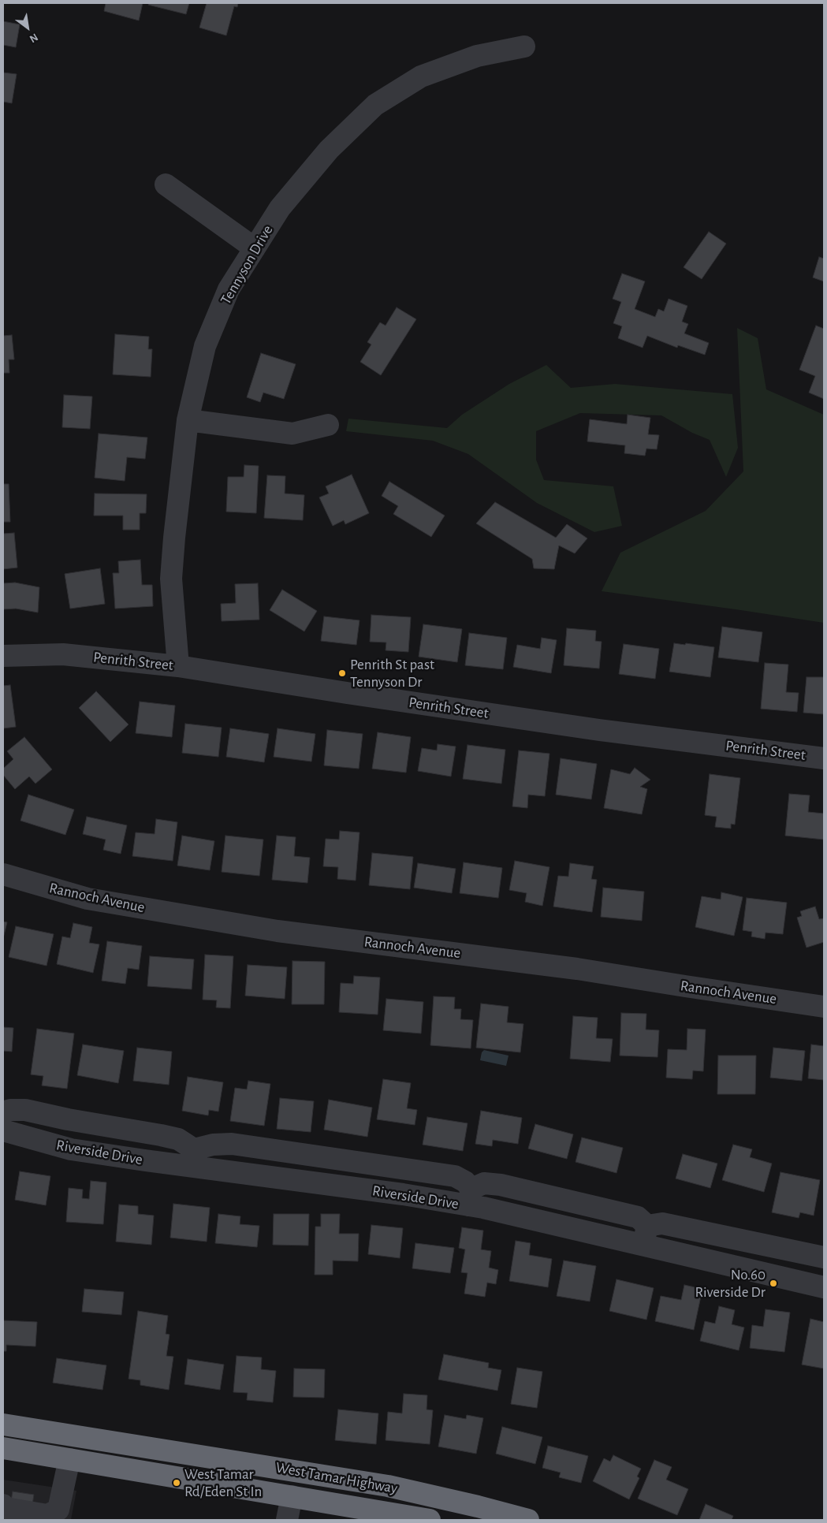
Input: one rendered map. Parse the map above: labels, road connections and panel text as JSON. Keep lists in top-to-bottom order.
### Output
{
  "streets": {
    "highway": ["West Tamar Highway"],
    "street": [
      "Tennyson Drive",
      "Penrith Street",
      "Rannoch Avenue",
      "Riverside Drive"
    ]
  },
  "crossings": [
    ["Tennyson Drive", "Penrith Street"]
  ],
  "places": ["Penrith St past Tennyson Dr", "No.60 Riverside Dr", "West Tamar Rd/Eden St In"],
  "north": "bottom right"
}
